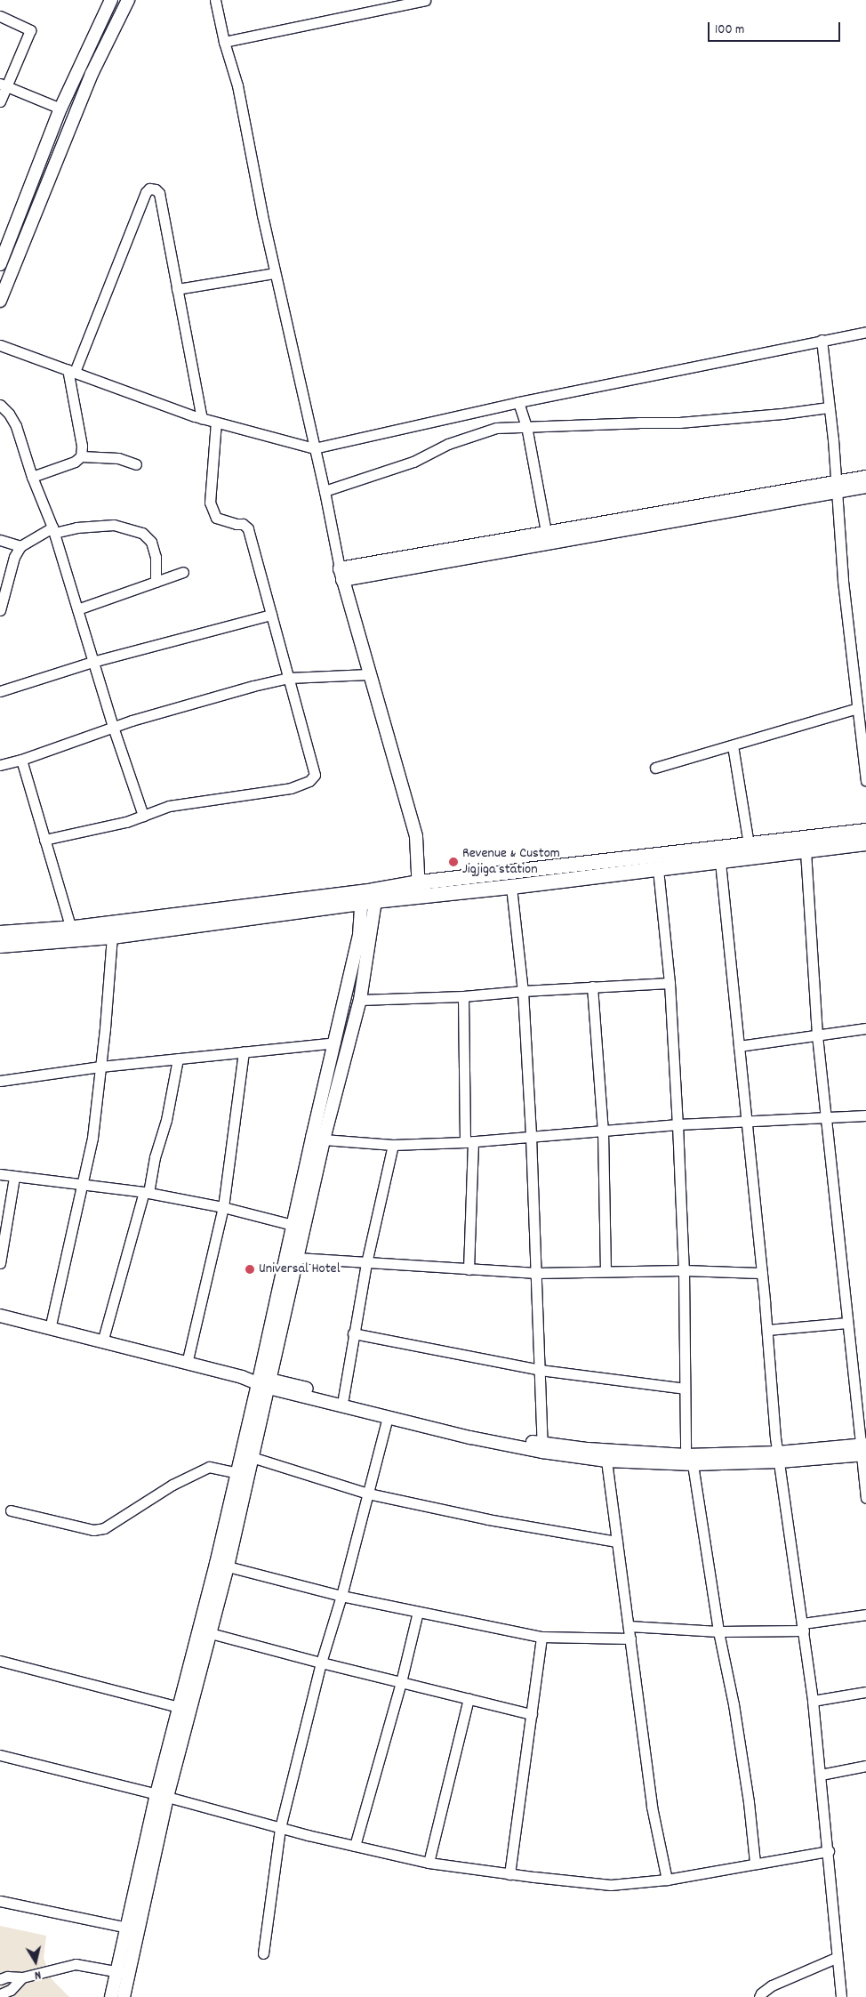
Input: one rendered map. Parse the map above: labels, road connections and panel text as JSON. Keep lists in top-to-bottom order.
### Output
{
  "places": ["Revenue & Custom Jigjiga station", "Universal Hotel"],
  "scale_bar": "100 m",
  "north": "bottom"
}
